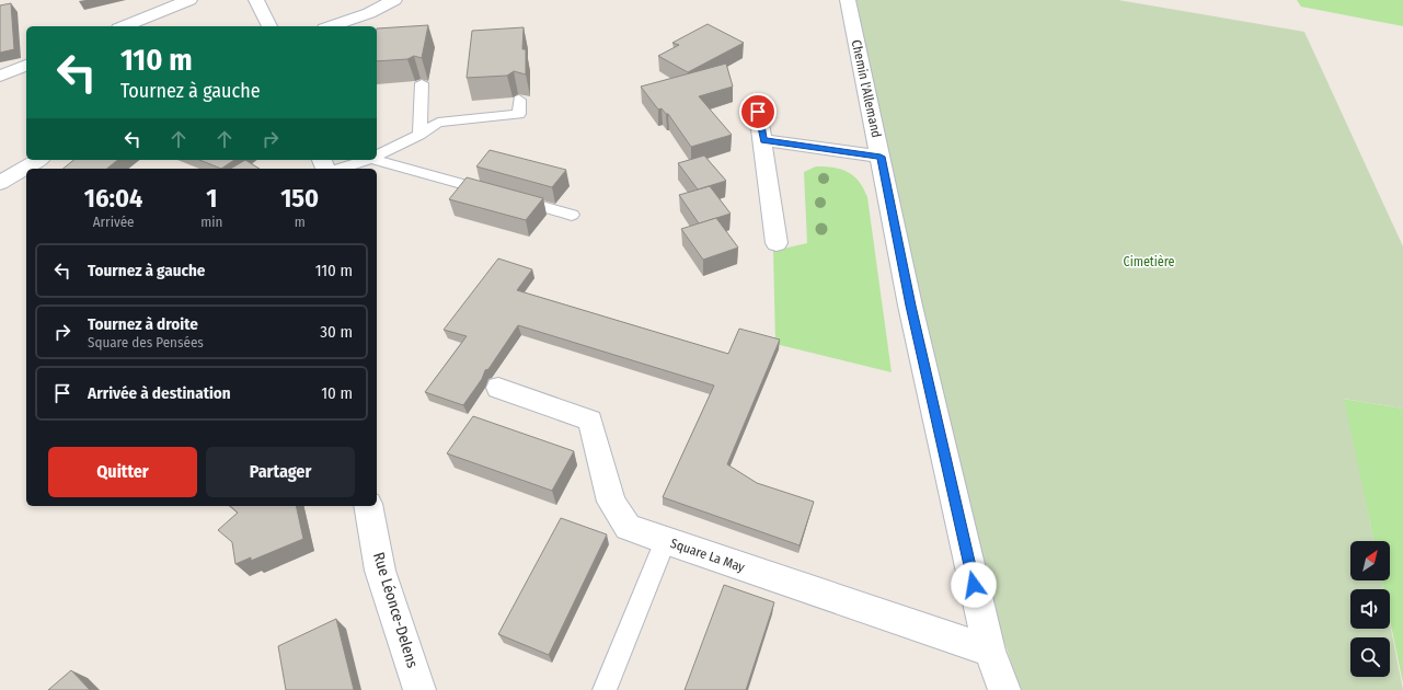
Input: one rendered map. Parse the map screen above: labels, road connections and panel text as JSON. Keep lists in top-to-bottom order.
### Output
{
  "streets": {
    "street": ["Chemin l'Allemand", "Square La May", "Rue Léonce-Delens"]
  },
  "crossings": [
    ["Chemin l'Allemand", "Square La May"]
  ],
  "parks": ["Cimetière"],
  "north": "top right",
  "page": {
    "turn": ["110 m", "Tournez à gauche"],
    "eta": [
      "16:04",
      "Arrivée",
      "1",
      "min",
      "150",
      "m"
    ],
    "list": [
      {
        "name": "Tournez à gauche",
        "value": "110 m"
      },
      {
        "name": "Tournez à droite",
        "note": "Square des Pensées",
        "value": "30 m"
      },
      {
        "name": "Arrivée à destination",
        "value": "10 m"
      }
    ],
    "buttons": ["Quitter", "Partager"]
  }
}
